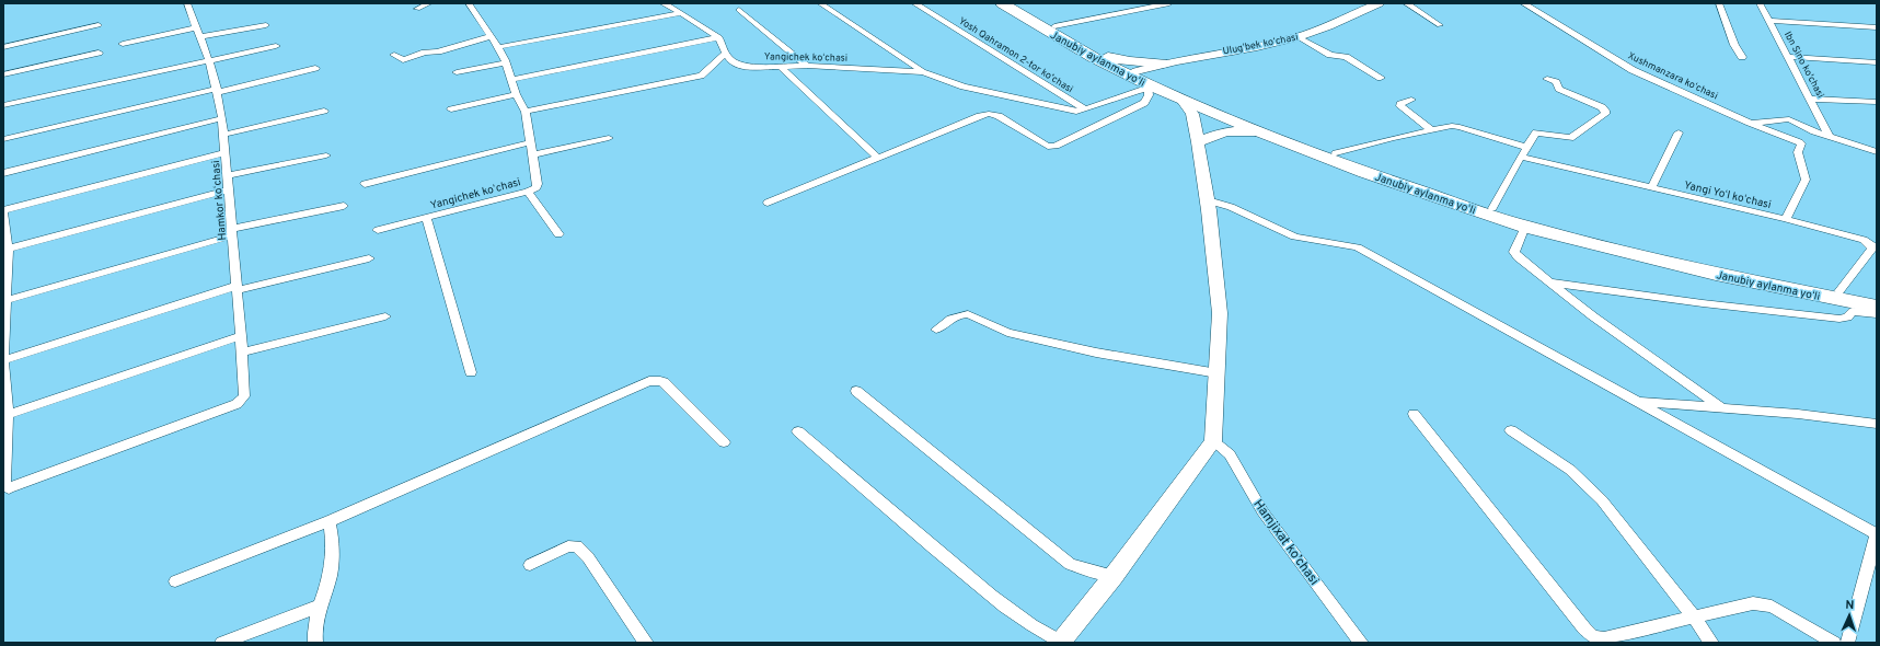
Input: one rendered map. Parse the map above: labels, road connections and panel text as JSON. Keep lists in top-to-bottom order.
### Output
{
  "streets": {
    "highway": ["Janubiy aylanma yoʻli"],
    "main road": ["Ulugʻbek koʻchasi"],
    "street": [
      "Yosh Qahramon 2-tor koʼchasi",
      "Yangichek koʻchasi",
      "Ibn Sino ko'chasi",
      "Xushmanzara koʻchasi",
      "Yangi Yoʻl koʻchasi",
      "Hamkor koʻchasi",
      "Hamjixat ko’chasi"
    ]
  },
  "crossings": [
    ["Ulugʻbek koʻchasi", "Janubiy aylanma yoʻli"],
    ["Janubiy aylanma yoʻli", "Yangi Yoʻl koʻchasi"],
    ["Xushmanzara koʻchasi", "Yangi Yoʻl koʻchasi"]
  ],
  "north": "top"
}
